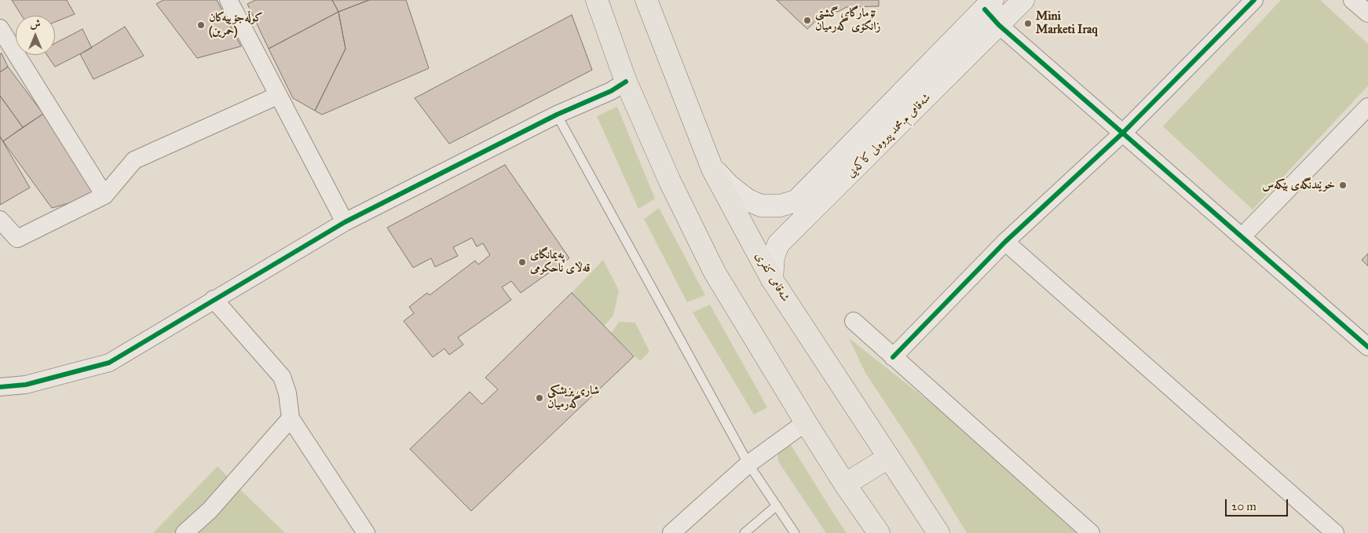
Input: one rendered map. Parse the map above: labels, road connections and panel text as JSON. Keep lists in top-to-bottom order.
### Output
{
  "streets": {
    "highway": ["شەقامی کفری"],
    "street": ["شەقامی م.محمد پیروەلی کاکەیی"]
  },
  "crossings": [
    ["شەقامی م.محمد پیروەلی کاکەیی", "شەقامی کفری"]
  ],
  "places": [
    "تۆمارگای گشتی زانکۆی گەرمیان",
    "Mini Marketi Iraq",
    "کوڵەجۆییەکان (حمرین)",
    "خوێندنگەی بێکەس",
    "پەیمانگای قەڵای ناحکومی",
    "شاری پزیشکی گەرمیان"
  ],
  "scale_bar": "20 m",
  "north": "top"
}
